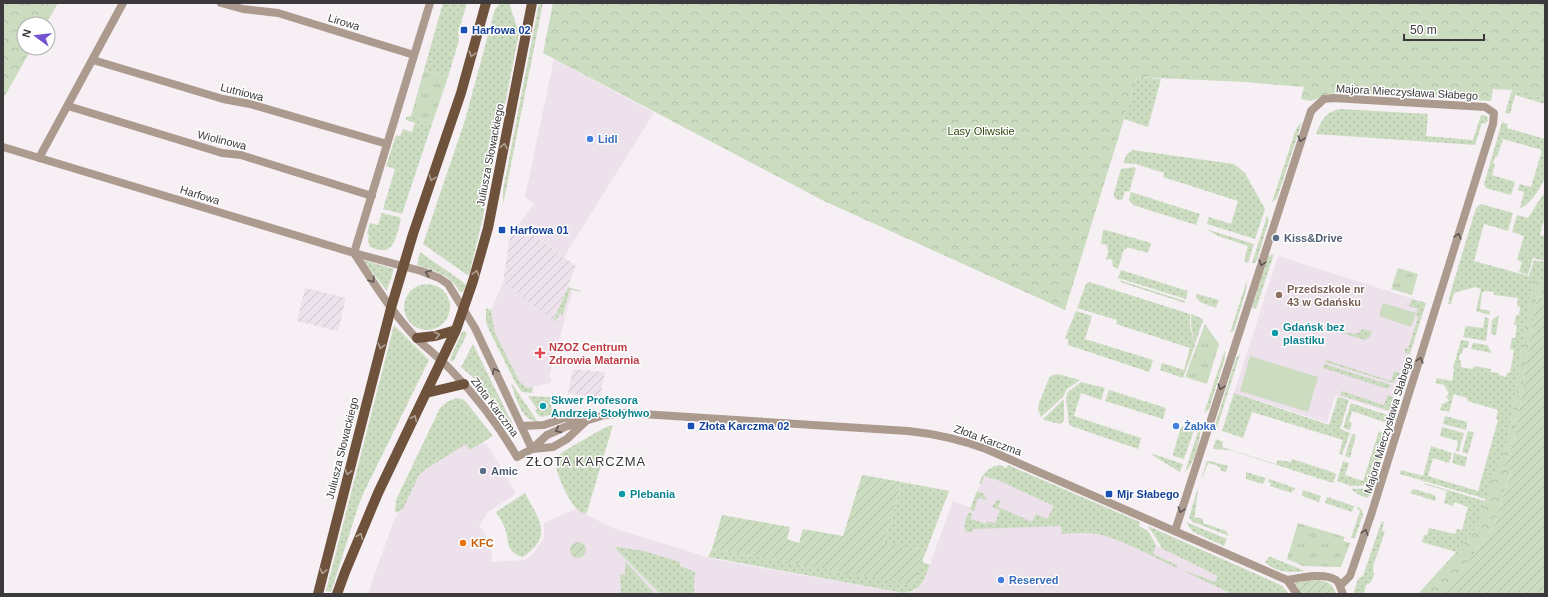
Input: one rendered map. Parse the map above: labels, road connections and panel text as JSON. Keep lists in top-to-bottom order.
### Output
{
  "streets": {
    "main road": ["Juliusza Słowackiego"],
    "street": [
      "Lirowa",
      "Lutniowa",
      "Majora Mieczysława Słabego",
      "Wiolinowa",
      "Harfowa",
      "Złota Karczma"
    ]
  },
  "crossings": [
    ["Majora Mieczysława Słabego", "Złota Karczma"],
    ["Juliusza Słowackiego", "Harfowa"],
    ["Juliusza Słowackiego", "Złota Karczma"],
    ["Harfowa", "Złota Karczma"]
  ],
  "districts": ["ZŁOTA KARCZMA"],
  "parks": ["Lasy Oliwskie"],
  "places": {
    "transit": [
      "Harfowa 02",
      "Harfowa 01",
      "Złota Karczma 02",
      "Mjr Słabego"
    ],
    "other": [
      "Lidl",
      "Kiss&Drive",
      "Przedszkole nr 43 w Gdańsku",
      "Gdańsk bez plastiku",
      "Skwer Profesora Andrzeja Stołyhwo",
      "Żabka",
      "Amic",
      "Plebania",
      "KFC",
      "Reserved"
    ],
    "health": ["NZOZ Centrum Zdrowia Matarnia"]
  },
  "scale_bar": "50 m",
  "north": "left"
}
